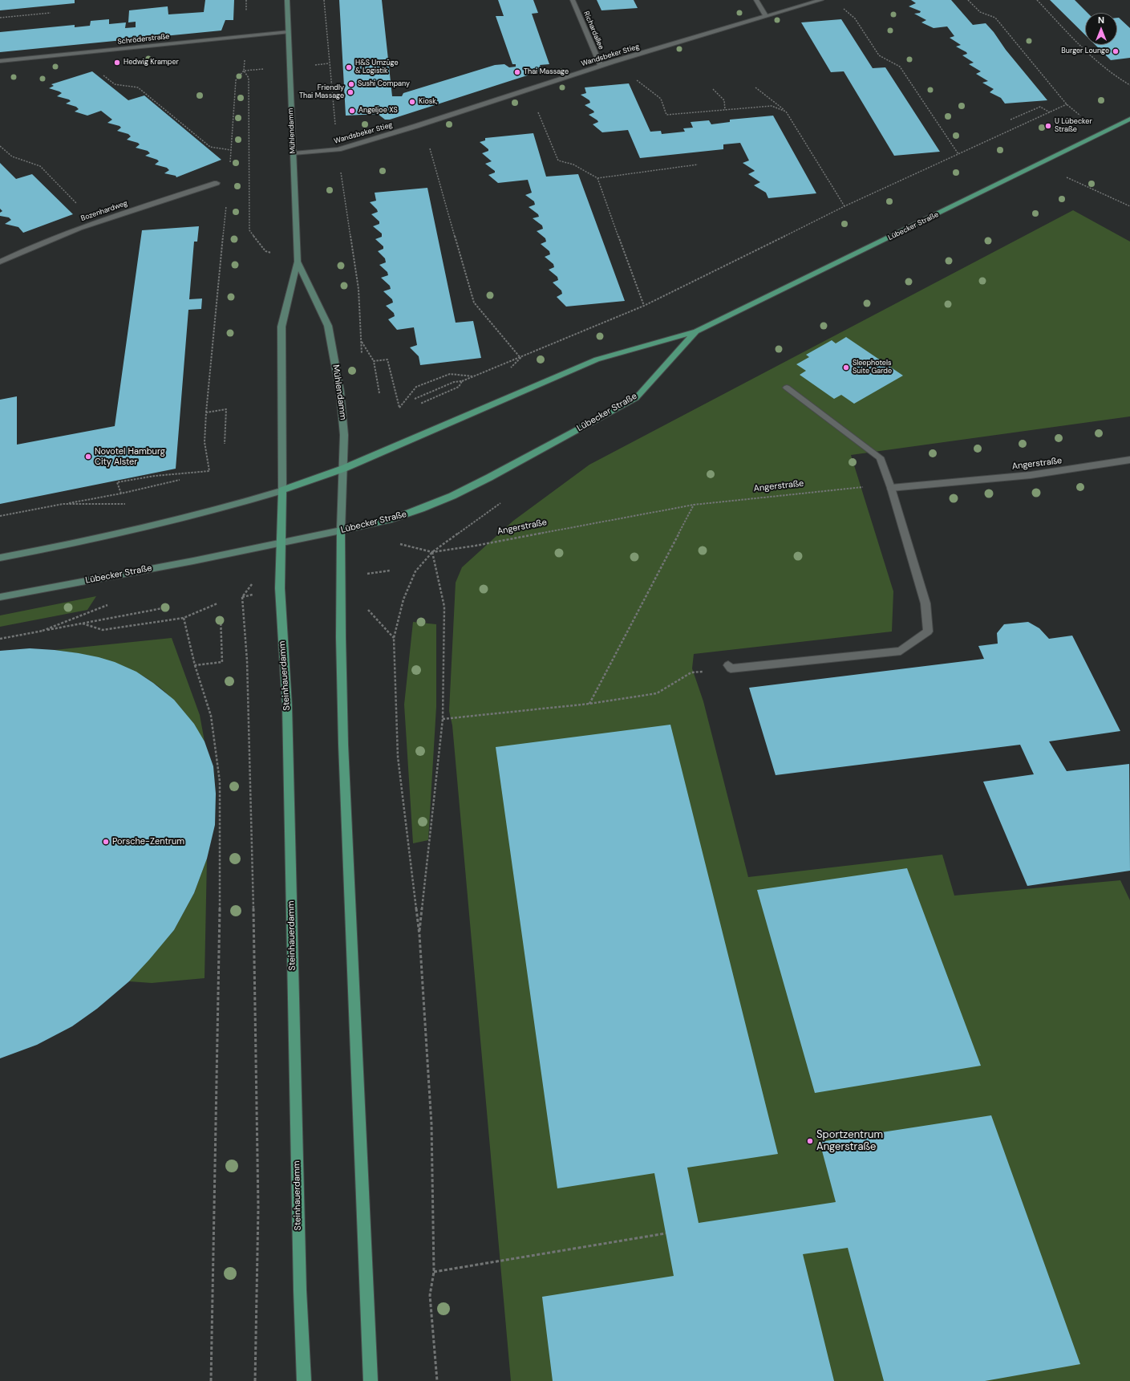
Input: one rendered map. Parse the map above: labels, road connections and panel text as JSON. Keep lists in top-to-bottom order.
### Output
{
  "streets": {
    "main road": ["Mühlendamm", "Lübecker Straße", "Steinhauerdamm"],
    "street": [
      "Richardallee",
      "Schröderstraße",
      "Wandsbeker Stieg",
      "Bozenhardweg",
      "Angerstraße"
    ]
  },
  "crossings": [
    ["Richardallee", "Wandsbeker Stieg"],
    ["Schröderstraße", "Mühlendamm"],
    ["Wandsbeker Stieg", "Mühlendamm"],
    ["Mühlendamm", "Lübecker Straße"],
    ["Mühlendamm", "Steinhauerdamm"],
    ["Lübecker Straße", "Steinhauerdamm"]
  ],
  "places": [
    "Burger Lounge",
    "Hedwig Kramper",
    "H&S Umzüge & Logistik",
    "Thai Massage",
    "Sushi Company",
    "Friendly Thai Massage",
    "Kiosk,",
    "Angeljoe XS",
    "U Lübecker Straße",
    "Sleephotels Suite Garde",
    "Novotel Hamburg City Alster",
    "Porsche-Zentrum",
    "Sportzentrum Angerstraße"
  ],
  "north": "top"
}
